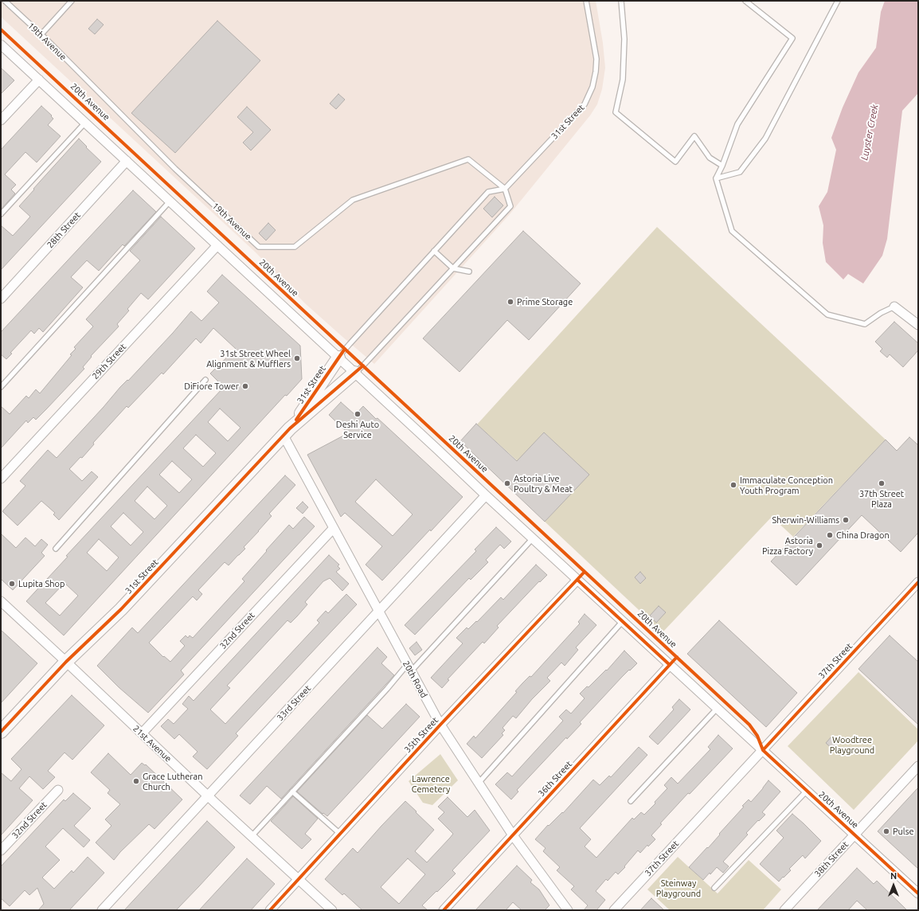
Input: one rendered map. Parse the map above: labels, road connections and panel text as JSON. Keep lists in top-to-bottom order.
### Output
{
  "streets": {
    "street": [
      "20th Avenue",
      "31st Street",
      "28th Street",
      "29th Street",
      "32nd Street",
      "37th Street",
      "20th Road",
      "33rd Street",
      "35th Street",
      "21st Avenue",
      "36th Street",
      "38th Street"
    ],
    "lane": ["19th Avenue"]
  },
  "crossings": [
    ["19th Avenue", "31st Street"],
    ["20th Avenue", "31st Street"],
    ["20th Avenue", "28th Street"],
    ["20th Avenue", "29th Street"],
    ["20th Avenue", "37th Street"],
    ["20th Avenue", "33rd Street"],
    ["20th Avenue", "35th Street"],
    ["20th Avenue", "36th Street"],
    ["20th Avenue", "38th Street"],
    ["31st Street", "20th Road"],
    ["31st Street", "21st Avenue"],
    ["32nd Street", "20th Road"],
    ["32nd Street", "21st Avenue"],
    ["20th Road", "33rd Street"],
    ["20th Road", "35th Street"],
    ["20th Road", "36th Street"],
    ["33rd Street", "21st Avenue"],
    ["35th Street", "21st Avenue"]
  ],
  "water": ["Luyster Creek"],
  "parks": ["Woodtree Playground", "Lawrence Cemetery", "Steinway Playground"],
  "places": [
    "Prime Storage",
    "31st Street Wheel Alignment & Mufflers",
    "DiFiore Tower",
    "Deshi Auto Service",
    "Astoria Live Poultry & Meat",
    "37th Street Plaza",
    "Immaculate Conception Youth Program",
    "Sherwin-Williams",
    "China Dragon",
    "Astoria Pizza Factory",
    "Lupita Shop",
    "Grace Lutheran Church",
    "Pulse"
  ],
  "north": "top"
}
